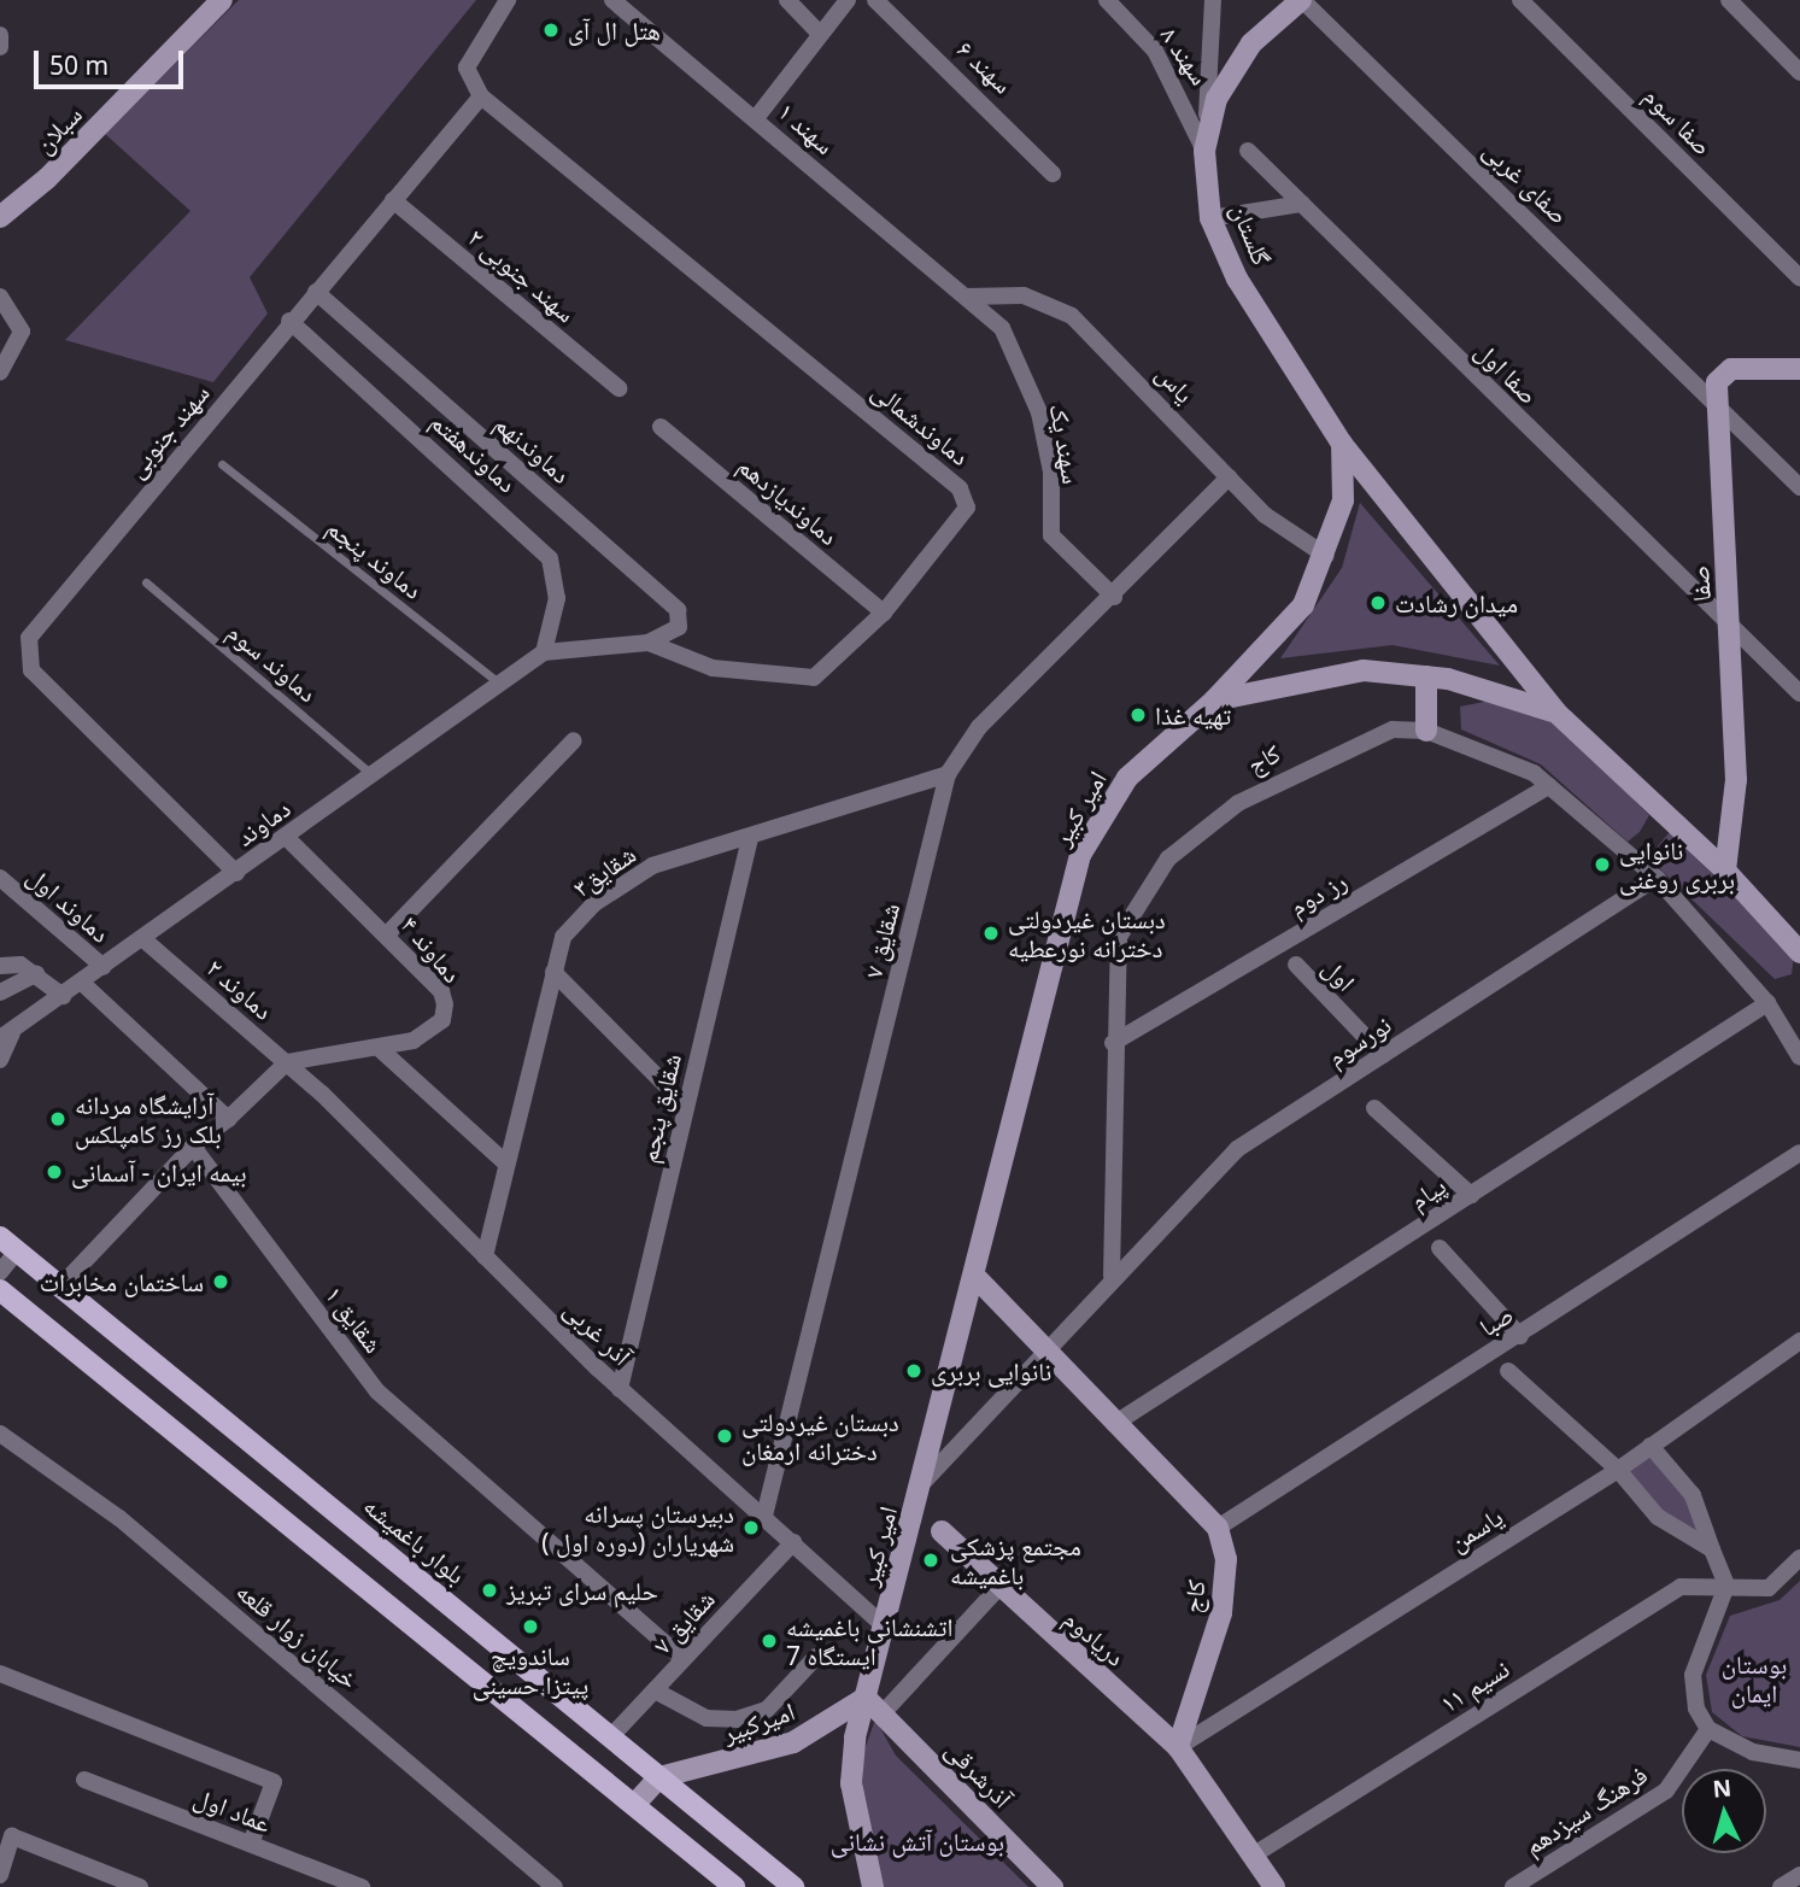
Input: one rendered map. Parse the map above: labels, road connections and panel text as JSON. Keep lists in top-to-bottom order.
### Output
{
  "streets": {
    "main road": [
      "سبلان",
      "گلستان",
      "صفا",
      "کاج",
      "امیر کبیر",
      "بلوار باغمیشه",
      "دریادوم",
      "امیرکبیر",
      "آذرشرقی"
    ],
    "street": [
      "سهند ۸",
      "سهند ۶",
      "صفا سوم",
      "سهند ۱",
      "صفای غربی",
      "سهند جنوبی ۲",
      "صفا اول",
      "یاس",
      "دماوندشمالی",
      "سهند جنوبی",
      "سهند یک",
      "دماوندنهم",
      "دماوندهفتم",
      "دماوندیازدهم",
      "دماوند",
      "شقایق۳",
      "رز دوم",
      "دماوند اول",
      "شقایق ۷",
      "دماوند ۴",
      "اول",
      "دماوند ۲",
      "نورسوم",
      "شقایق پنجم",
      "پیام",
      "شقایق ۱",
      "صبا",
      "آذر غربی",
      "یاسمن",
      "خیابان زوار قلعه",
      "نسیم ۱۱",
      "عماد اول",
      "فرهنگ سیزدهم"
    ],
    "lane": ["دماوند پنجم", "دماوند سوم"]
  },
  "crossings": [
    ["سهند ۸", "گلستان"],
    ["سهند ۱", "یاس"],
    ["سهند ۱", "سهند یک"],
    ["صفای غربی", "گلستان"],
    ["صفای غربی", "صفا"],
    ["گلستان", "امیر کبیر"],
    ["سهند جنوبی ۲", "سهند جنوبی"],
    ["صفا اول", "صفا"],
    ["یاس", "سهند یک"],
    ["یاس", "امیر کبیر"],
    ["یاس", "شقایق ۷"],
    ["دماوندشمالی", "سهند جنوبی"],
    ["دماوندشمالی", "دماوندنهم"],
    ["دماوندشمالی", "دماوندهفتم"],
    ["دماوندشمالی", "دماوندیازدهم"],
    ["دماوندشمالی", "دماوند"],
    ["سهند جنوبی", "دماوندنهم"],
    ["سهند جنوبی", "دماوندهفتم"],
    ["سهند جنوبی", "دماوند"],
    ["سهند یک", "شقایق ۷"],
    ["دماوندهفتم", "دماوند"],
    ["دماوند پنجم", "دماوند"],
    ["دماوند سوم", "دماوند"],
    ["کاج", "رز دوم"],
    ["کاج", "نورسوم"],
    ["کاج", "پیام"],
    ["کاج", "صبا"],
    ["کاج", "یاسمن"],
    ["کاج", "دریادوم"],
    ["امیر کبیر", "آذر غربی"],
    ["امیر کبیر", "امیرکبیر"],
    ["امیر کبیر", "آذرشرقی"],
    ["دماوند", "دماوند اول"],
    ["دماوند", "دماوند ۴"],
    ["دماوند", "دماوند ۲"],
    ["شقایق۳", "شقایق ۷"],
    ["شقایق۳", "شقایق پنجم"],
    ["شقایق۳", "آذر غربی"],
    ["شقایق ۷", "شقایق ۱"],
    ["شقایق ۷", "آذر غربی"],
    ["شقایق ۷", "بلوار باغمیشه"],
    ["دماوند ۴", "دماوند ۲"],
    ["دماوند ۴", "آذر غربی"],
    ["اول", "نورسوم"],
    ["دماوند ۲", "آذر غربی"],
    ["شقایق پنجم", "آذر غربی"],
    ["یاسمن", "دریادوم"],
    ["بلوار باغمیشه", "امیرکبیر"],
    ["امیرکبیر", "آذرشرقی"]
  ],
  "parks": ["بوستان ایمان", "بوستان آتش نشانی"],
  "places": [
    "هتل ال آی",
    "میدان رشادت",
    "تهیه غذا",
    "نانوایی بربری روغنی",
    "دبستان غیردولتی دخترانه نورعطیه",
    "آرایشگاه مردانه بلک رز کامپلکس",
    "بیمه ایران - آسمانی",
    "ساختمان مخابرات",
    "نانوایی بربری",
    "دبستان غیردولتی دخترانه ارمغان",
    "دبیرستان پسرانه شهریاران (دوره اول )",
    "مجتمع پزشکی باغمیشه",
    "حلیم سرای تبریز",
    "ساندویچ پیتزا حسینی",
    "اتشنشانی باغمیشه ایستگاه 7"
  ],
  "scale_bar": "50 m",
  "north": "top"
}
